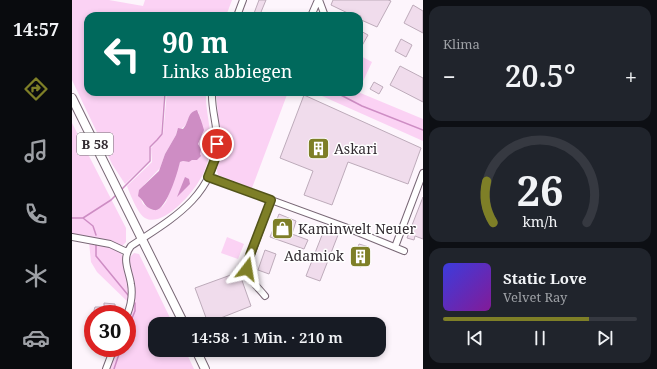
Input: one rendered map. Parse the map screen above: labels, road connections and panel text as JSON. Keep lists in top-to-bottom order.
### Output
{
  "streets": {
    "main road": ["B 58"]
  },
  "places": {
    "building": ["Askari", "Adamiok"],
    "shop": ["Kaminwelt Neuer"]
  },
  "page": {
    "tabs": "14:57",
    "tile": "Klima",
    "turn": ["90 m", "Links abbiegen"],
    "heat": ["−", "20.5°", "+"],
    "song": ["Static Love", "Velvet Ray"],
    "limit": "30",
    "trip": "14:58 · 1 Min. · 210 m",
    "gauge": ["26", "km/h"]
  }
}
